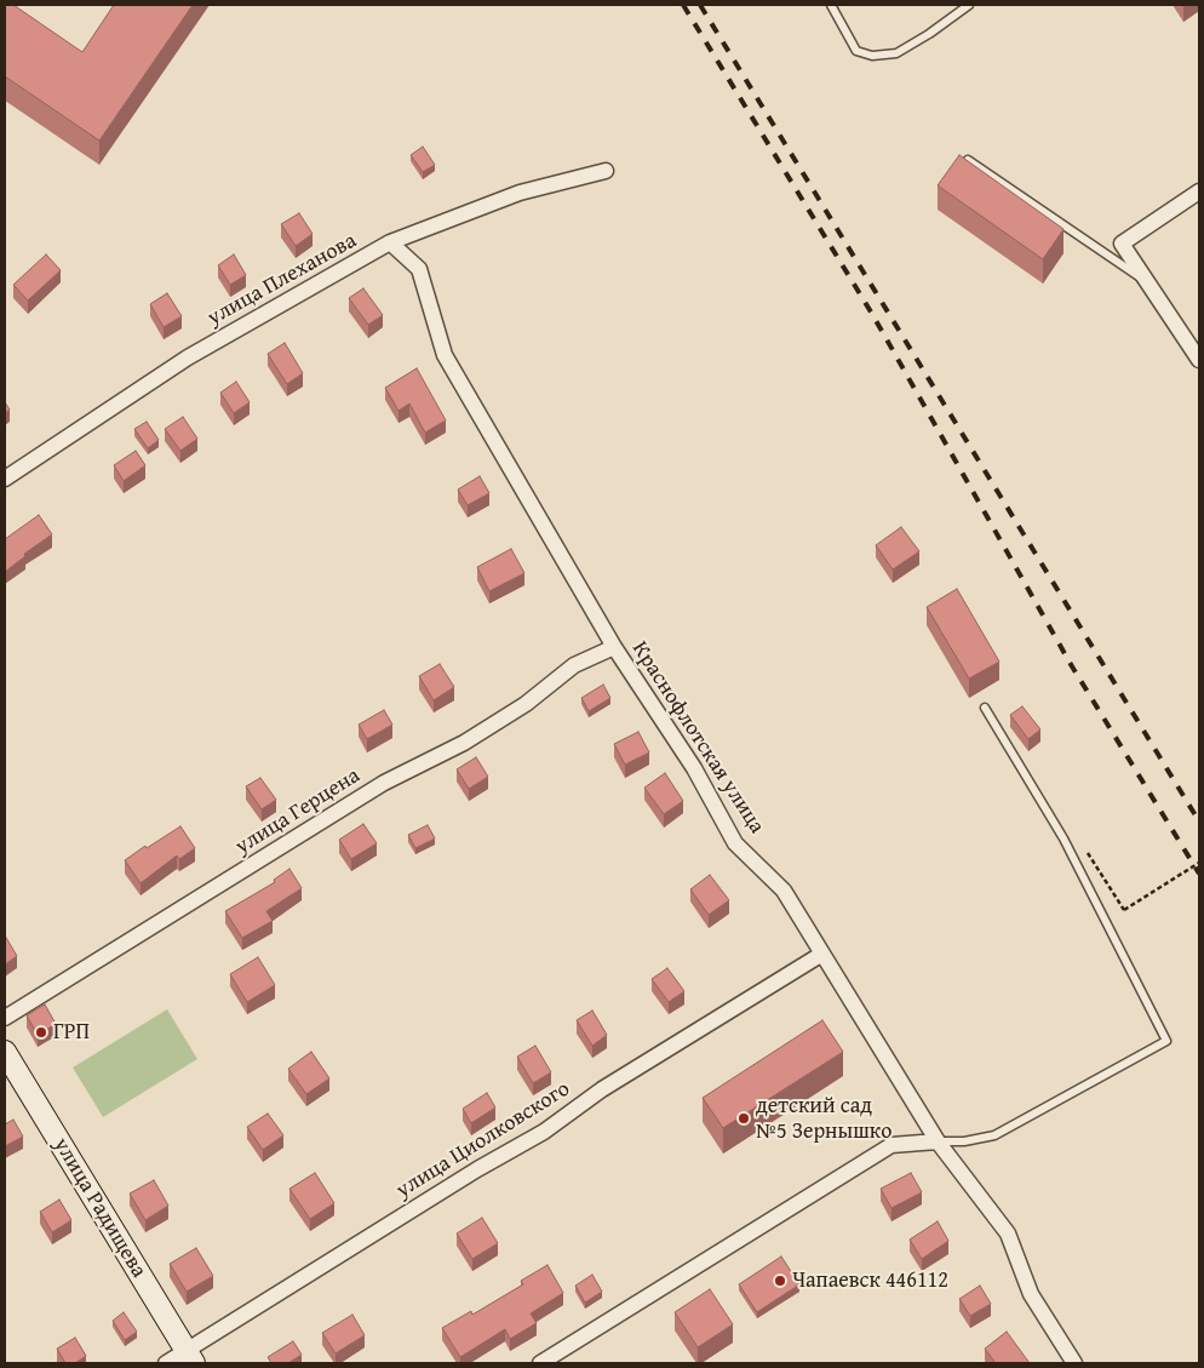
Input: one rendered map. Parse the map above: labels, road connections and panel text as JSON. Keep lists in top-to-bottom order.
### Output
{
  "streets": {
    "street": [
      "улица Плеханова",
      "Краснофлотская улица",
      "улица Герцена",
      "улица Циолковского",
      "улица Радищева"
    ]
  },
  "crossings": [
    ["улица Плеханова", "Краснофлотская улица"],
    ["Краснофлотская улица", "улица Герцена"],
    ["Краснофлотская улица", "улица Циолковского"],
    ["улица Циолковского", "улица Радищева"]
  ],
  "places": ["ГРП", "детский сад №5 Зернышко", "Чапаевск 446112"]
}
